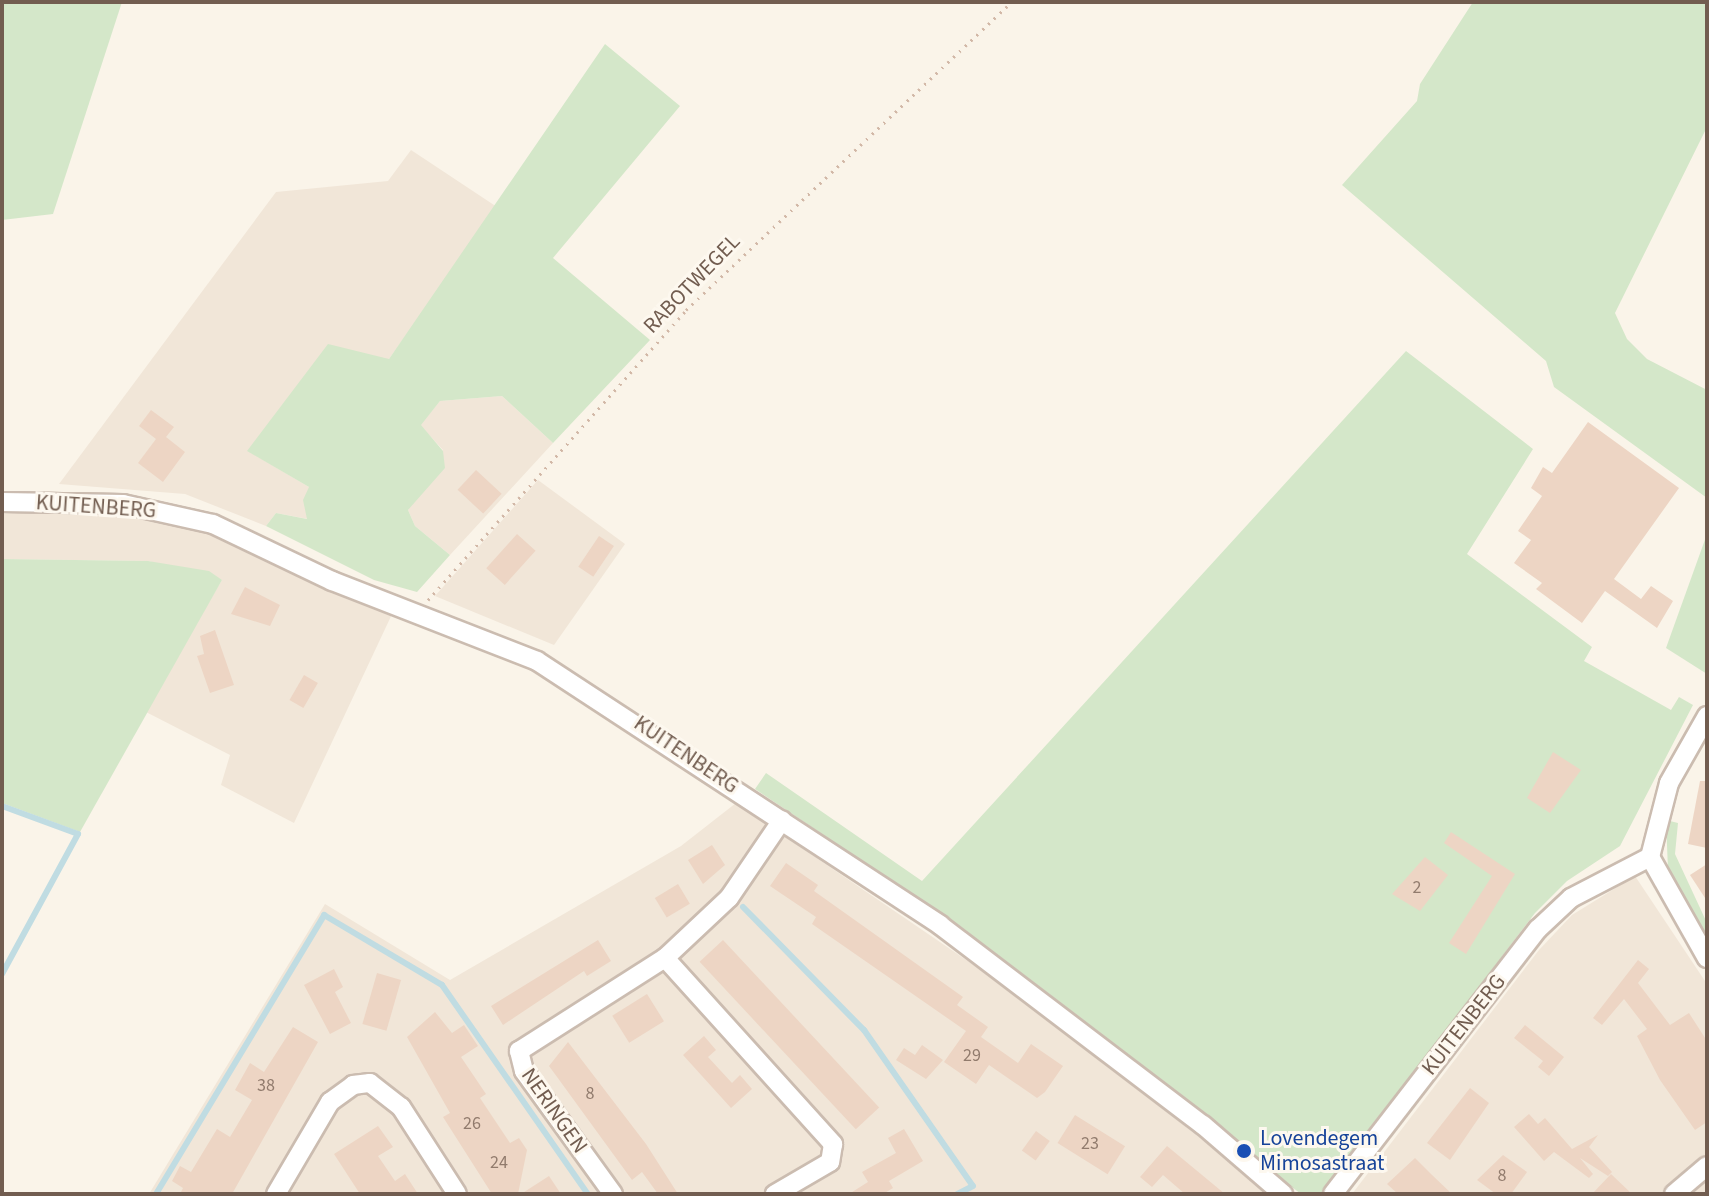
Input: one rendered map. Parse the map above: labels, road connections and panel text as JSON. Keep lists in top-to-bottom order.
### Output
{
  "streets": {
    "street": ["KUITENBERG", "NERINGEN"],
    "path": ["RABOTWEGEL"]
  },
  "crossings": [
    ["RABOTWEGEL", "KUITENBERG"],
    ["KUITENBERG", "NERINGEN"]
  ],
  "places": ["Lovendegem Mimosastraat"],
  "house_numbers": [
    "2",
    "29",
    "38",
    "8",
    "26",
    "23",
    "24",
    "8"
  ]
}
